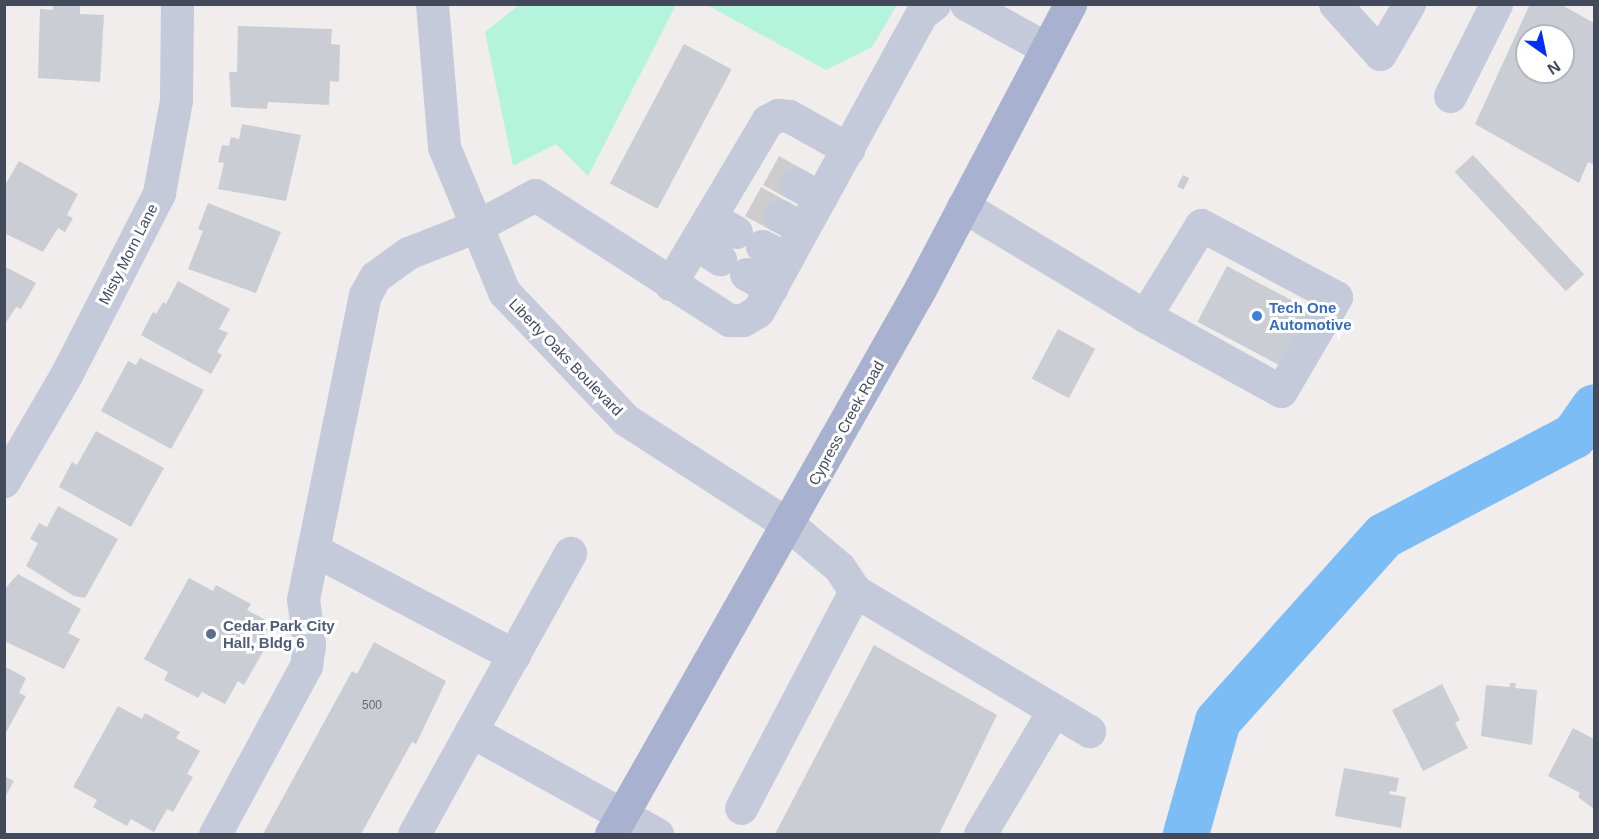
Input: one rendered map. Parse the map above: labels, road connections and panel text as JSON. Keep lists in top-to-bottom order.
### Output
{
  "streets": {
    "main road": ["Cypress Creek Road"],
    "street": ["Misty Morn Lane", "Liberty Oaks Boulevard"]
  },
  "crossings": [
    ["Liberty Oaks Boulevard", "Cypress Creek Road"]
  ],
  "places": ["Tech One Automotive", "Cedar Park City Hall, Bldg 6"],
  "house_numbers": ["500"],
  "north": "bottom right"
}
